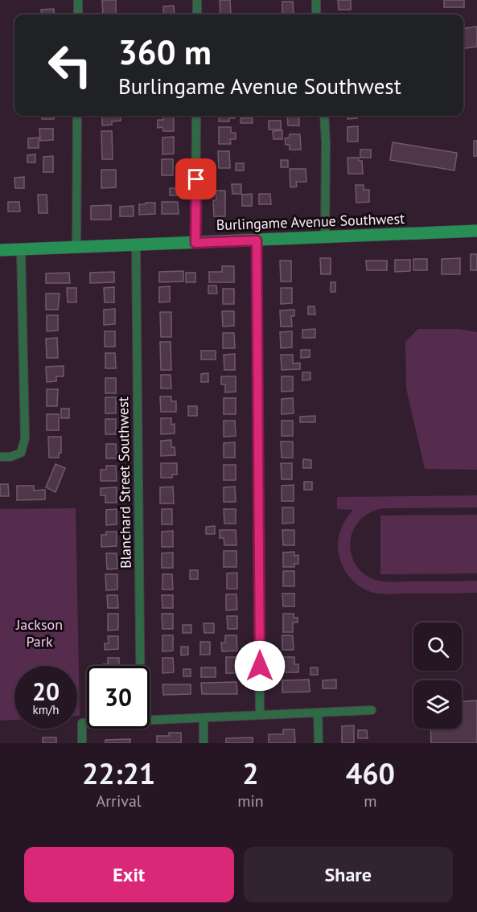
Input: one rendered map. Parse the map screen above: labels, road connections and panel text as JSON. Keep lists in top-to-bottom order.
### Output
{
  "streets": {
    "street": ["Burlingame Avenue Southwest", "Blanchard Street Southwest"]
  },
  "crossings": [
    ["Burlingame Avenue Southwest", "Blanchard Street Southwest"]
  ],
  "parks": ["Jackson Park"],
  "page": {
    "turn": ["360 m", "Burlingame Avenue Southwest"],
    "speed": "20 km/h",
    "limit": "30",
    "eta": [
      "22:21",
      "Arrival",
      "2",
      "min",
      "460",
      "m"
    ],
    "buttons": ["Exit", "Share"]
  }
}
